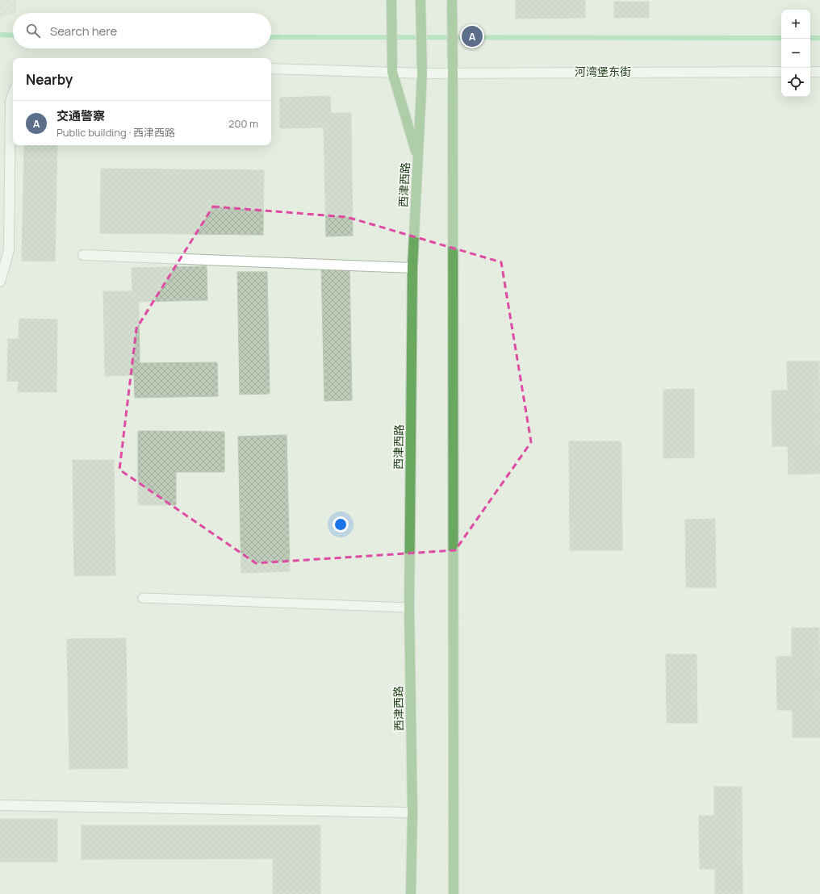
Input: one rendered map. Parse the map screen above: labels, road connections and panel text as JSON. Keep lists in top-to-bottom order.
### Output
{
  "streets": {
    "main road": ["西津西路"],
    "street": ["河湾堡东街"]
  },
  "crossings": [
    ["河湾堡东街", "西津西路"]
  ],
  "page": {
    "map_buttons": ["+", "−"],
    "search": "Search here",
    "pins": "A",
    "heading": "Nearby",
    "list": [
      {
        "mark": "A",
        "name": "交通警察",
        "note": "Public building · 西津西路",
        "value": "200 m"
      }
    ]
  }
}
